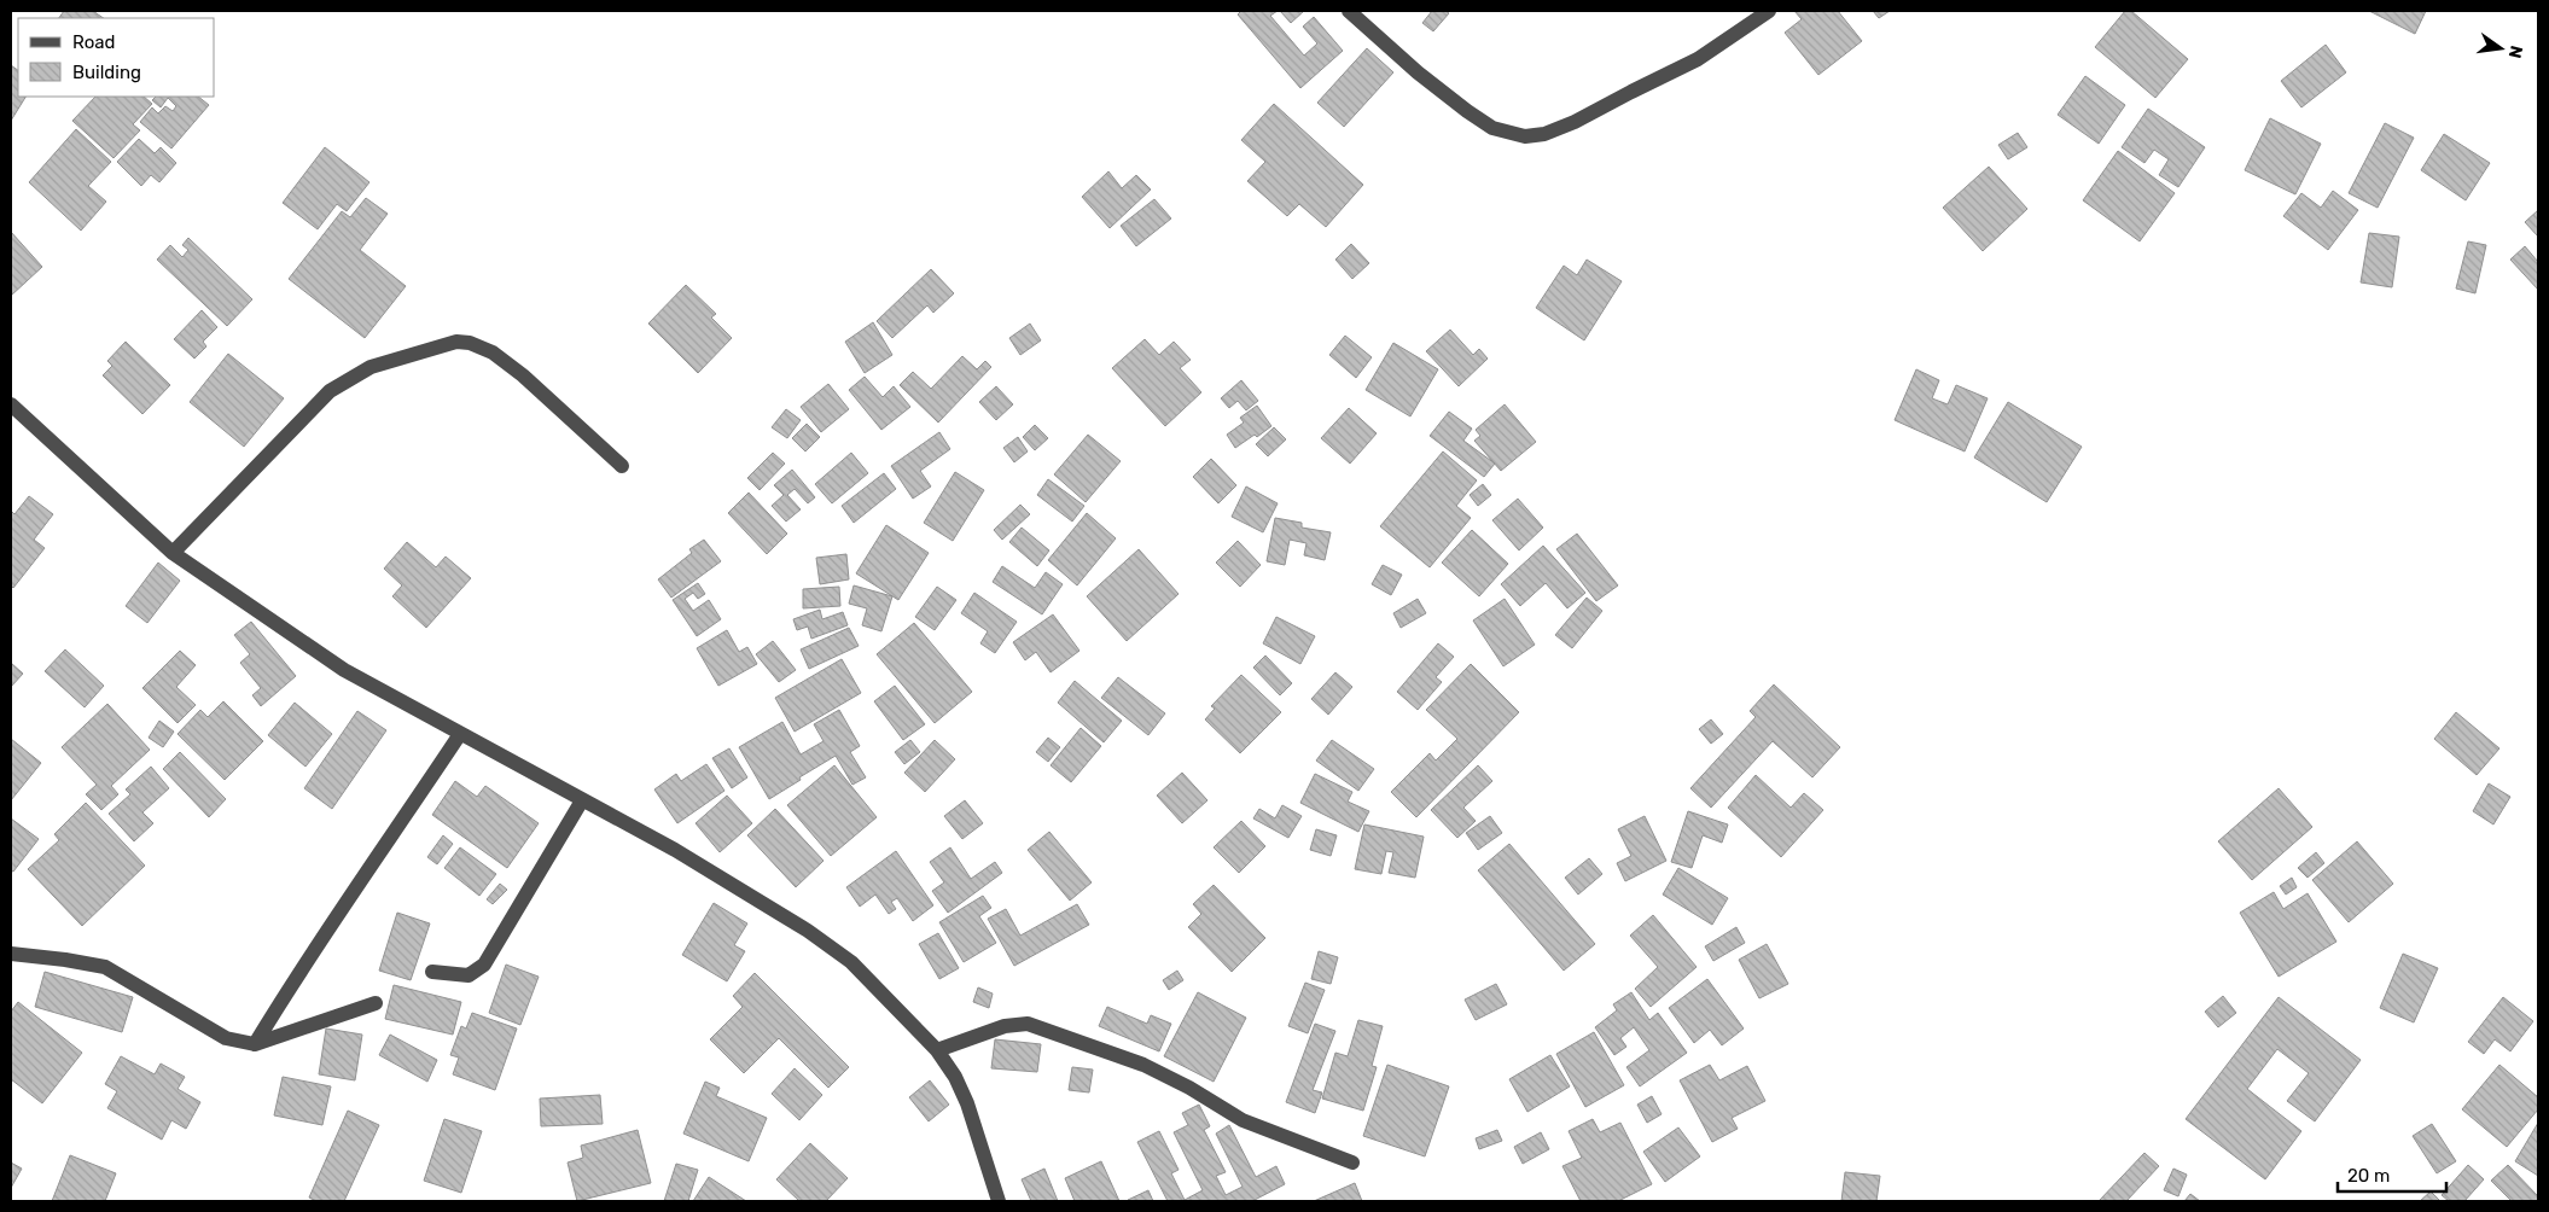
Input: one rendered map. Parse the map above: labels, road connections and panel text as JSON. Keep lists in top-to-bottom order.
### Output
{
  "legend": ["Road", "Building"],
  "scale_bar": "20 m",
  "north": "right"
}
